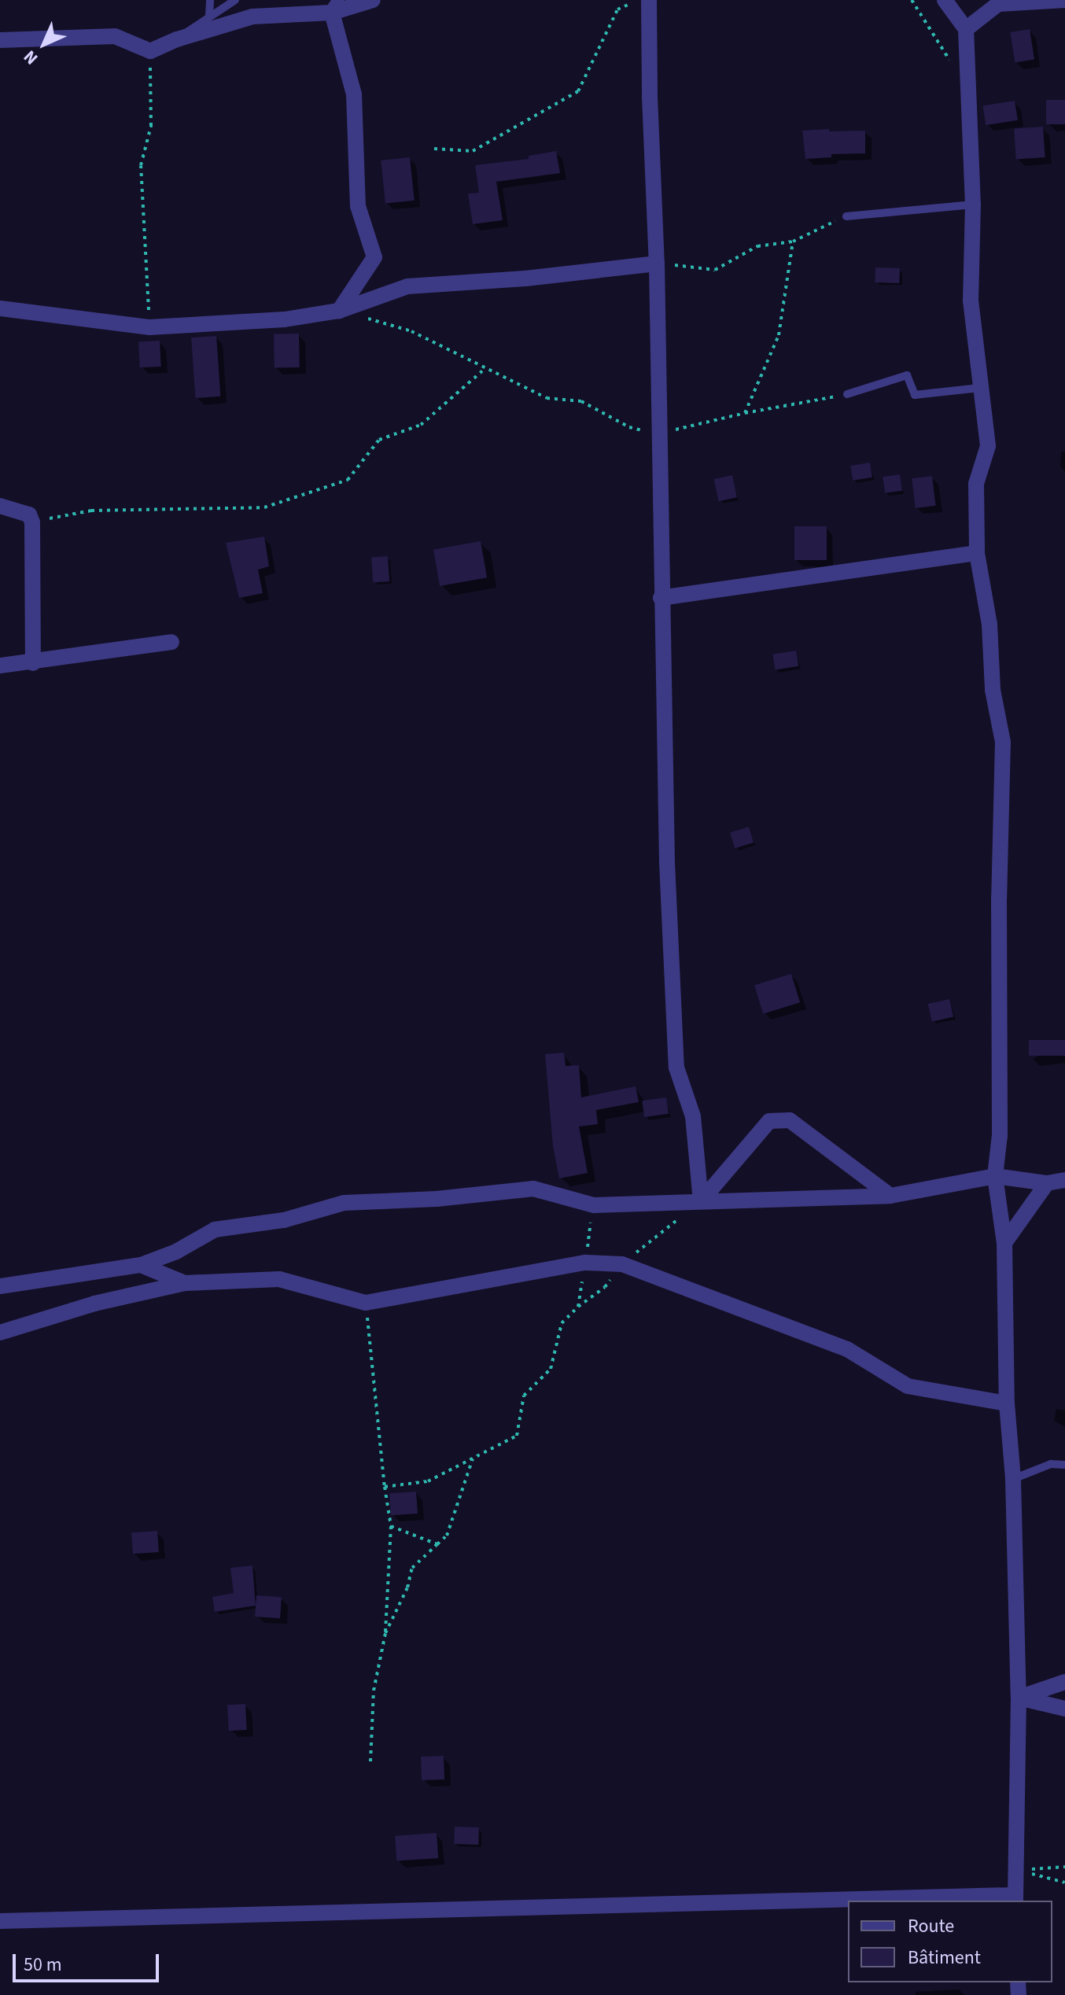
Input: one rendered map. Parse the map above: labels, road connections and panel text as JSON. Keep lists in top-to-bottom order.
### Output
{
  "legend": ["Route", "Bâtiment"],
  "scale_bar": "50 m",
  "north": "bottom left"
}
